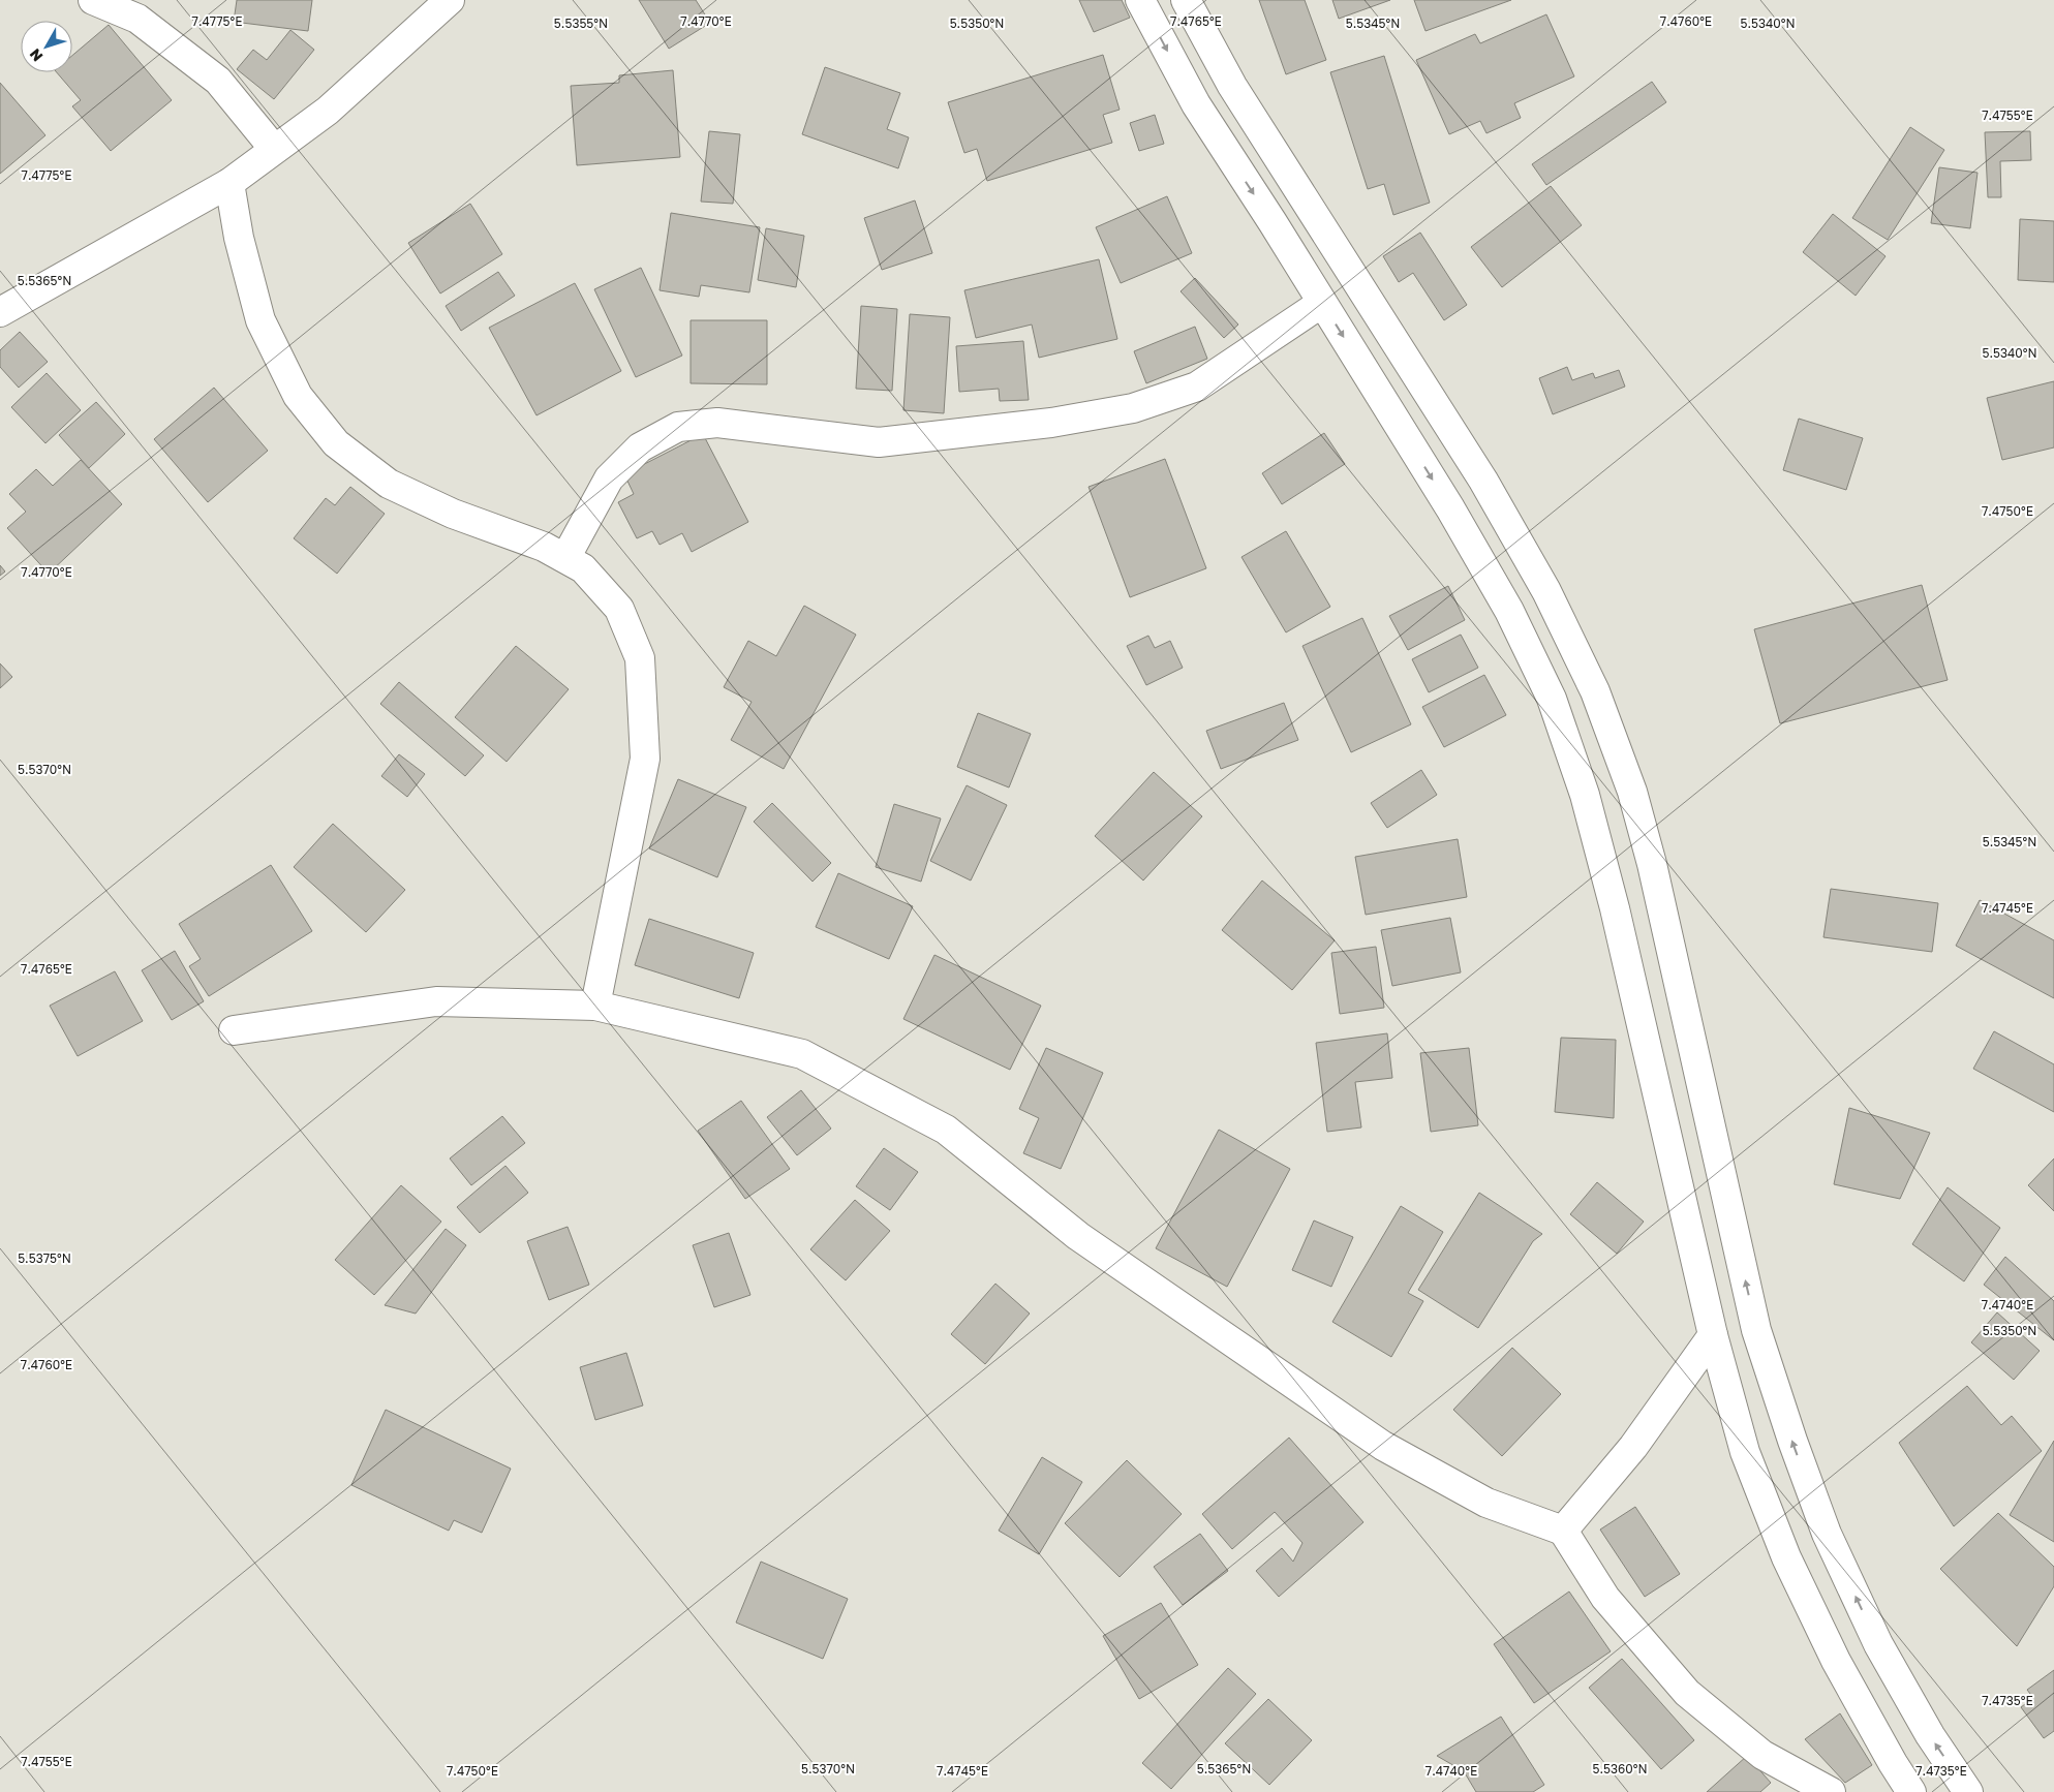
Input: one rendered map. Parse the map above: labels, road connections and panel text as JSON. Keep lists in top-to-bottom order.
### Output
{
  "north": "bottom left",
  "coordinates": [
    "7.4775°E",
    "7.4770°E",
    "7.4765°E",
    "7.4760°E",
    "5.5355°N",
    "5.5350°N",
    "5.5345°N",
    "5.5340°N",
    "7.4755°E",
    "5.5365°N",
    "7.4750°E",
    "5.5370°N",
    "7.4745°E",
    "5.5375°N",
    "7.4740°E",
    "7.4735°E",
    "5.5360°N"
  ]
}
